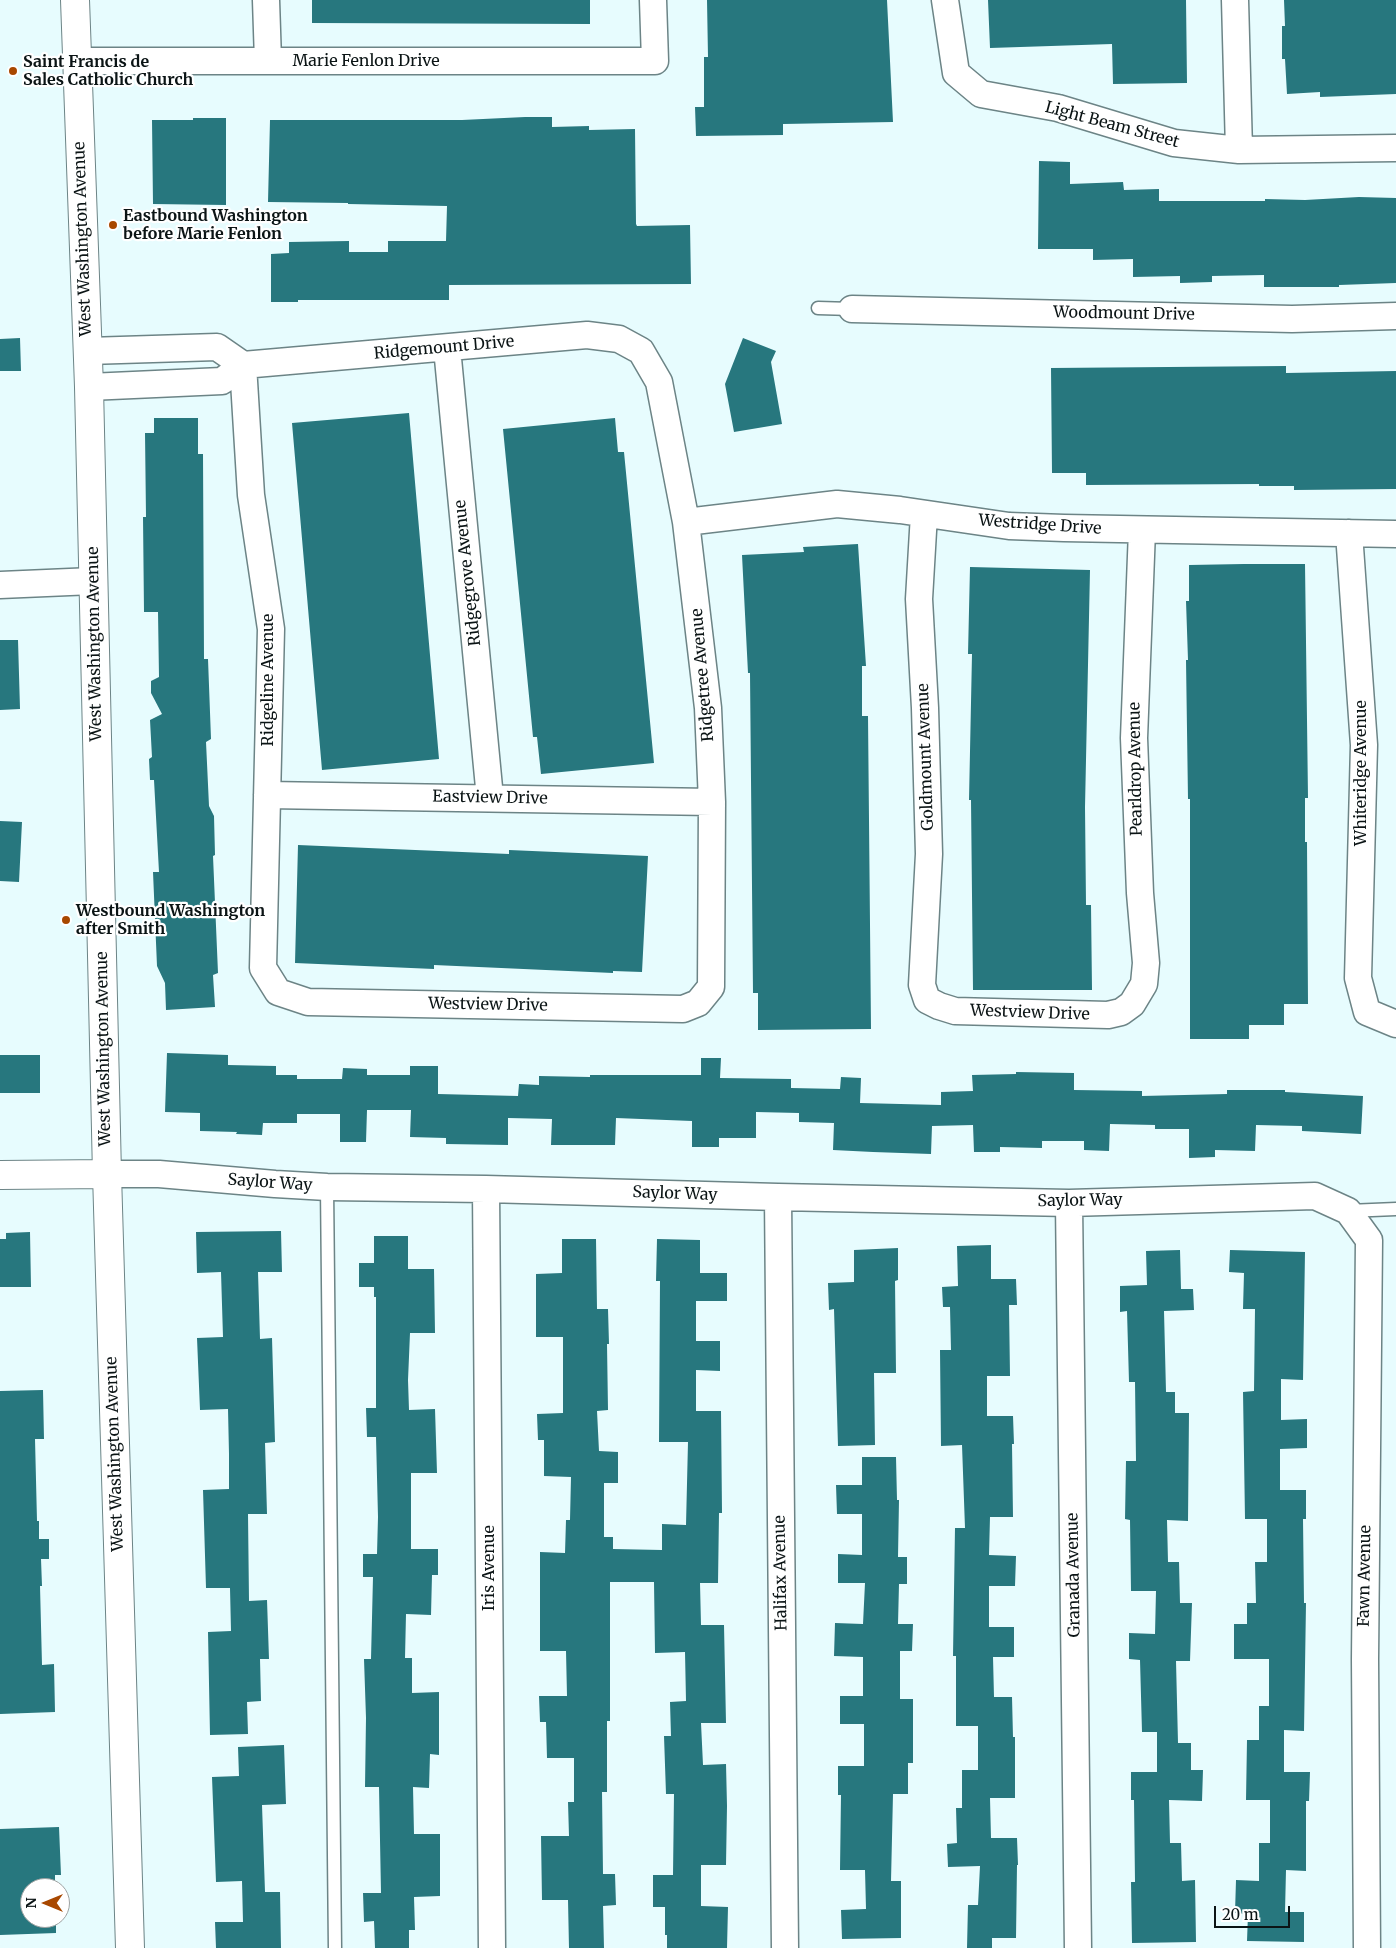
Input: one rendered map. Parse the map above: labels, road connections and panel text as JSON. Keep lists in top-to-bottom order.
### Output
{
  "streets": {
    "main road": ["West Washington Avenue", "Saylor Way"],
    "street": [
      "Marie Fenlon Drive",
      "Light Beam Street",
      "Woodmount Drive",
      "Ridgemount Drive",
      "Westridge Drive",
      "Ridgegrove Avenue",
      "Ridgetree Avenue",
      "Ridgeline Avenue",
      "Goldmount Avenue",
      "Pearldrop Avenue",
      "Whiteridge Avenue",
      "Eastview Drive",
      "Westview Drive",
      "Iris Avenue",
      "Halifax Avenue",
      "Granada Avenue",
      "Fawn Avenue"
    ]
  },
  "crossings": [
    ["Marie Fenlon Drive", "West Washington Avenue"],
    ["West Washington Avenue", "Saylor Way"],
    ["Ridgemount Drive", "Ridgegrove Avenue"],
    ["Ridgemount Drive", "Ridgetree Avenue"],
    ["Ridgemount Drive", "Ridgeline Avenue"],
    ["Westridge Drive", "Ridgetree Avenue"],
    ["Westridge Drive", "Goldmount Avenue"],
    ["Westridge Drive", "Pearldrop Avenue"],
    ["Westridge Drive", "Whiteridge Avenue"],
    ["Ridgegrove Avenue", "Eastview Drive"],
    ["Ridgetree Avenue", "Eastview Drive"],
    ["Ridgetree Avenue", "Westview Drive"],
    ["Ridgeline Avenue", "Eastview Drive"],
    ["Ridgeline Avenue", "Westview Drive"],
    ["Goldmount Avenue", "Westview Drive"],
    ["Pearldrop Avenue", "Westview Drive"],
    ["Saylor Way", "Iris Avenue"],
    ["Saylor Way", "Halifax Avenue"],
    ["Saylor Way", "Granada Avenue"],
    ["Saylor Way", "Fawn Avenue"]
  ],
  "places": ["Saint Francis de Sales Catholic Church", "Eastbound Washington before Marie Fenlon", "Westbound Washington after Smith"],
  "scale_bar": "20 m",
  "north": "left"
}
